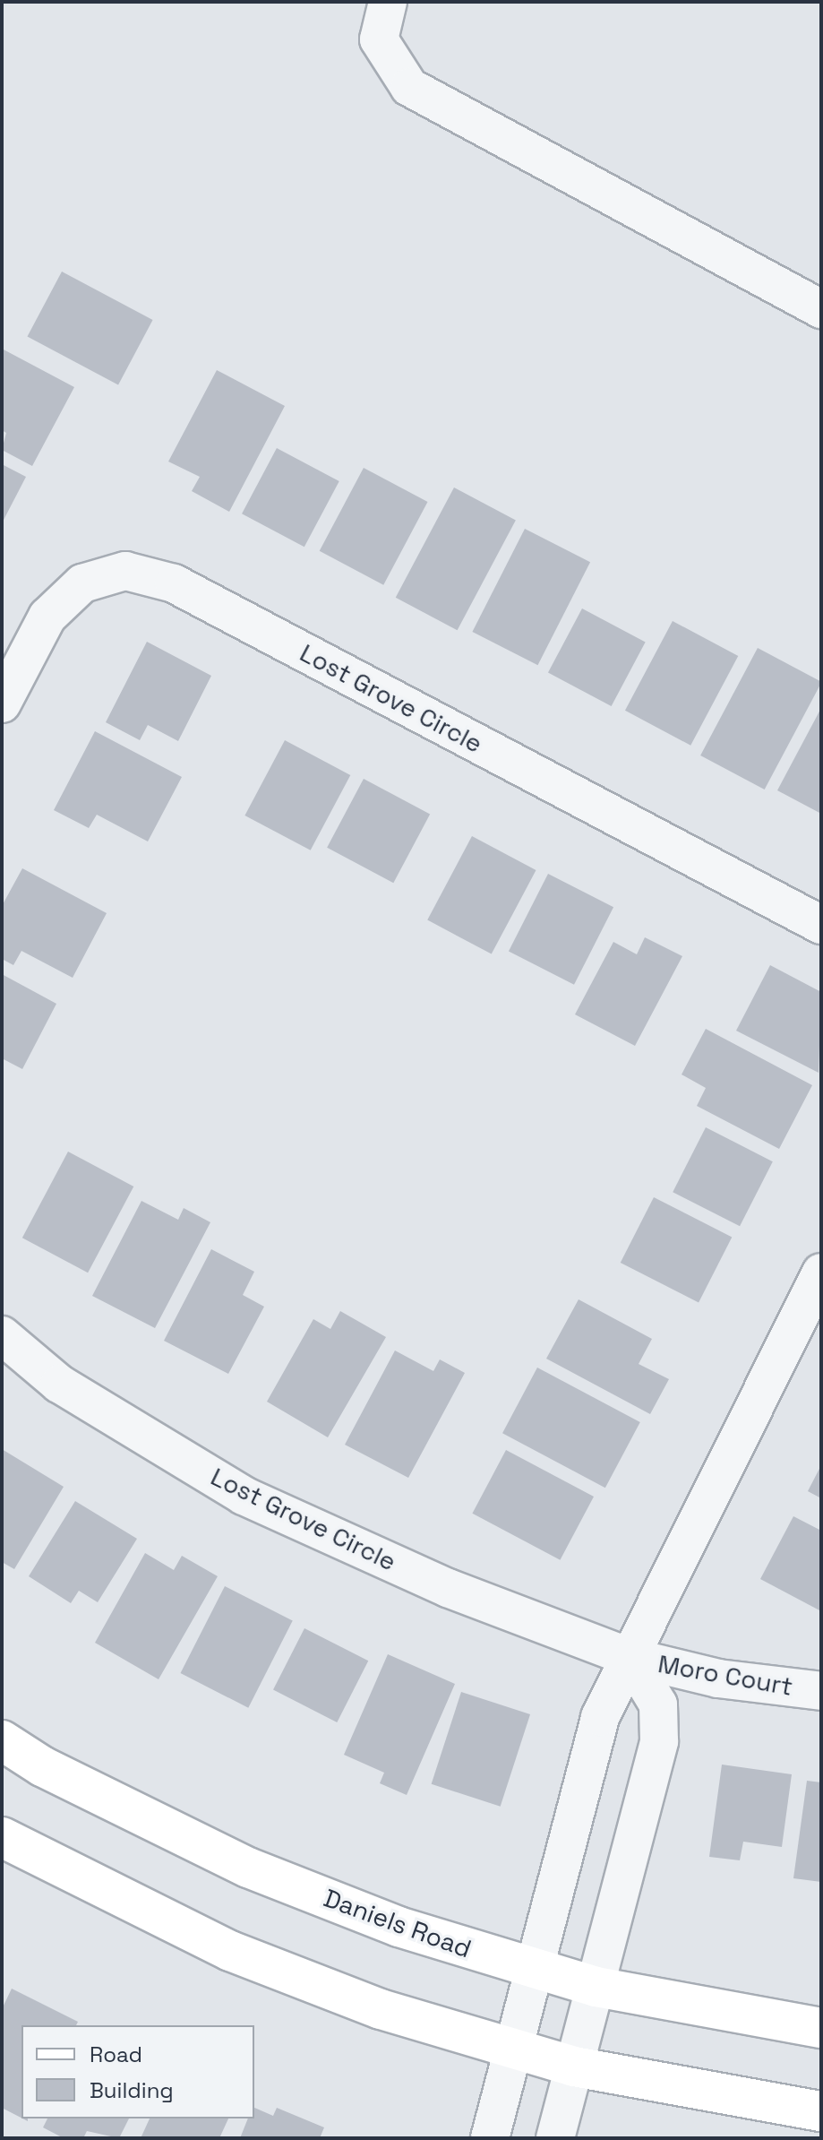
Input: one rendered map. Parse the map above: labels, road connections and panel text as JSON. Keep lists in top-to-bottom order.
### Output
{
  "streets": {
    "main road": ["Daniels Road"],
    "street": ["Lost Grove Circle", "Moro Court"]
  },
  "crossings": [
    ["Lost Grove Circle", "Moro Court"]
  ],
  "legend": ["Road", "Building"]
}
